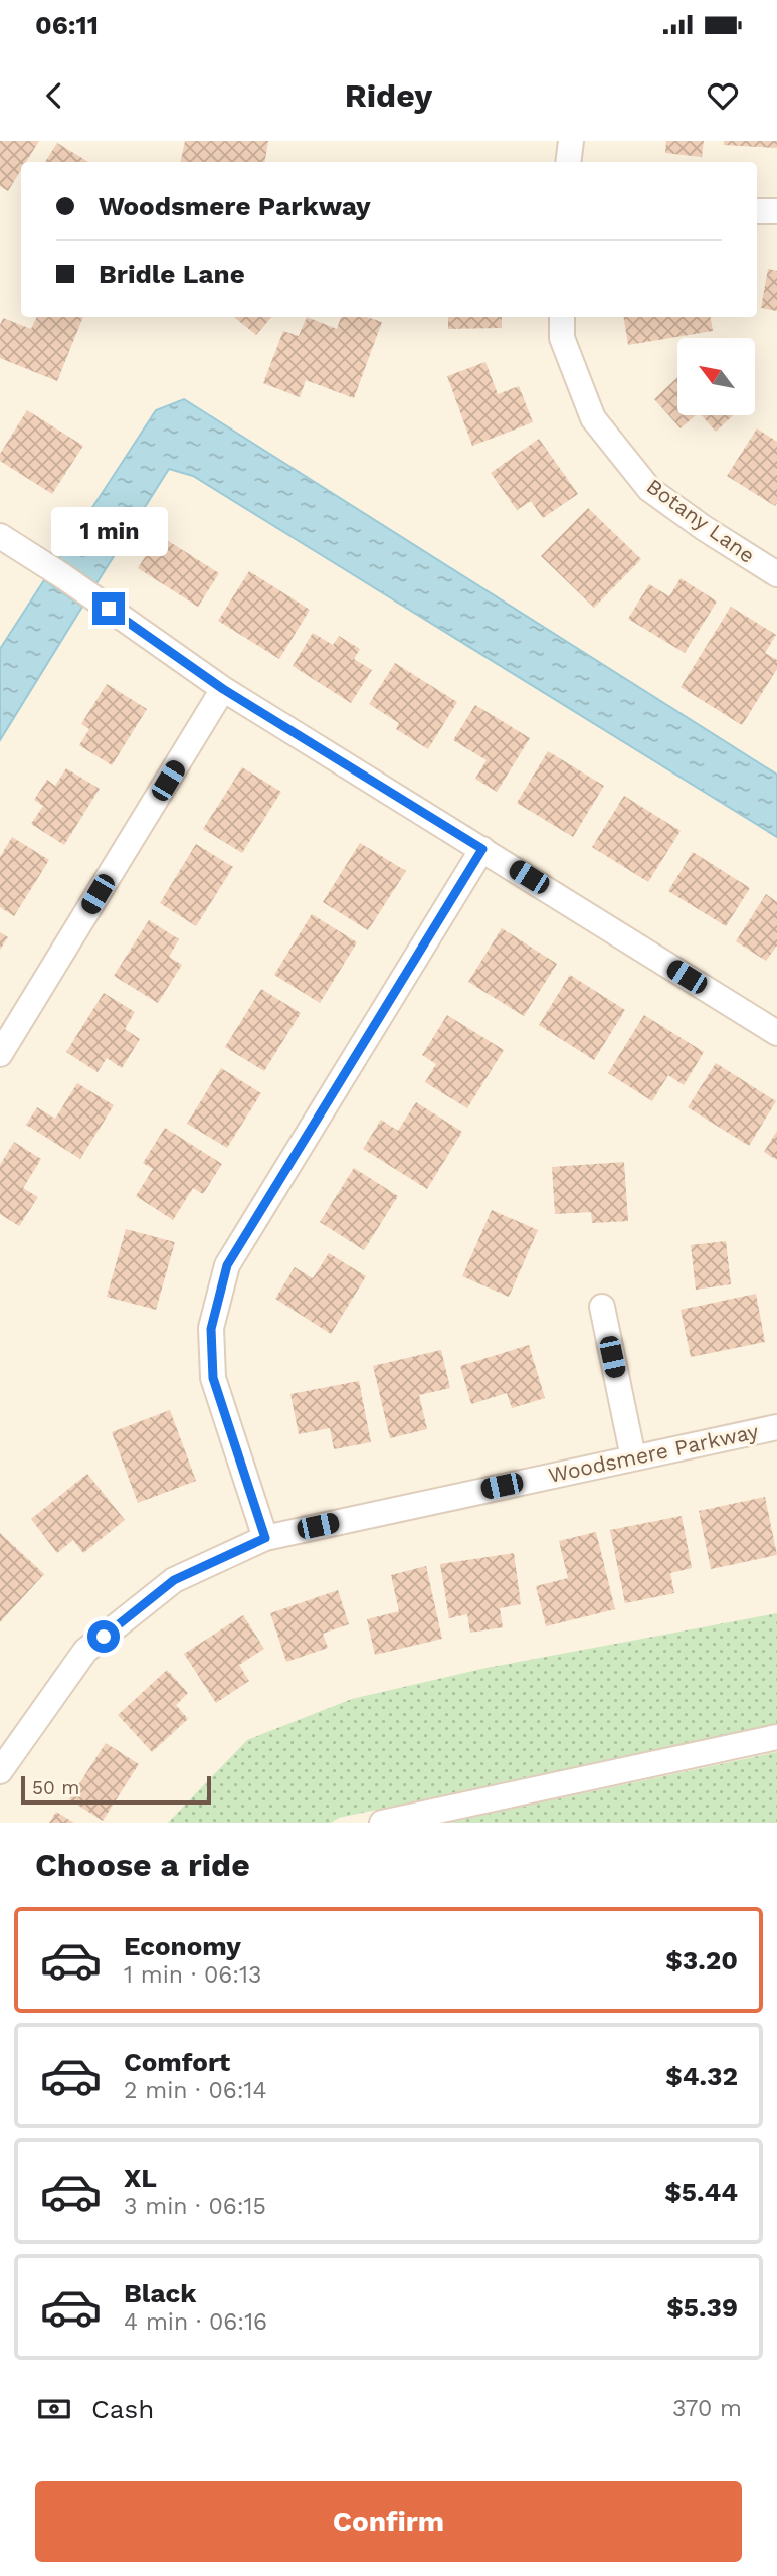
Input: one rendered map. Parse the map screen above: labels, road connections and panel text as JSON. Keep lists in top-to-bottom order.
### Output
{
  "streets": {
    "street": ["Botany Lane", "Woodsmere Parkway"]
  },
  "scale_bar": "50 m",
  "north": "top left",
  "page": {
    "status": "06:11",
    "header": "Ridey",
    "banner": ["Woodsmere Parkway", "Bridle Lane"],
    "bubble": "1 min",
    "scale": "50 m",
    "heading": "Choose a ride",
    "list": [
      {
        "name": "Economy",
        "note": "1 min · 06:13",
        "value": "$3.20"
      },
      {
        "name": "Comfort",
        "note": "2 min · 06:14",
        "value": "$4.32"
      },
      {
        "name": "XL",
        "note": "3 min · 06:15",
        "value": "$5.44"
      },
      {
        "name": "Black",
        "note": "4 min · 06:16",
        "value": "$5.39"
      }
    ],
    "pay": ["Cash", "370 m"],
    "buttons": "Confirm"
  }
}
